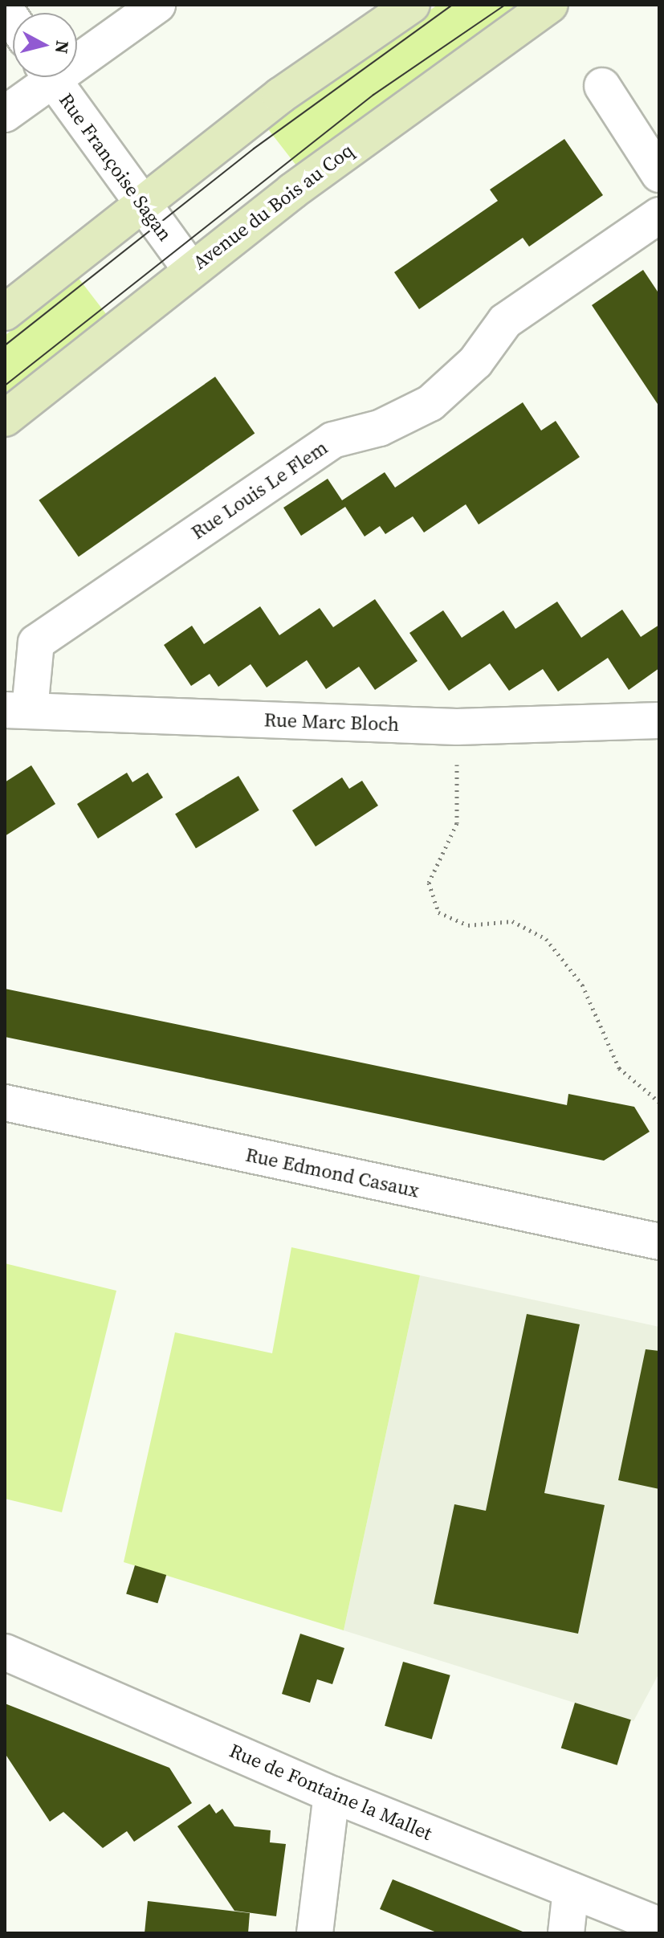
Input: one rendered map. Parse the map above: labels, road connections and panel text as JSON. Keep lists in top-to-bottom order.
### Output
{
  "streets": {
    "main road": ["Avenue du Bois au Coq"],
    "street": [
      "Rue Françoise Sagan",
      "Rue Louis Le Flem",
      "Rue Marc Bloch",
      "Rue Edmond Casaux",
      "Rue de Fontaine la Mallet"
    ]
  },
  "crossings": [
    ["Rue Françoise Sagan", "Avenue du Bois au Coq"],
    ["Rue Louis Le Flem", "Rue Marc Bloch"]
  ],
  "north": "right"
}
